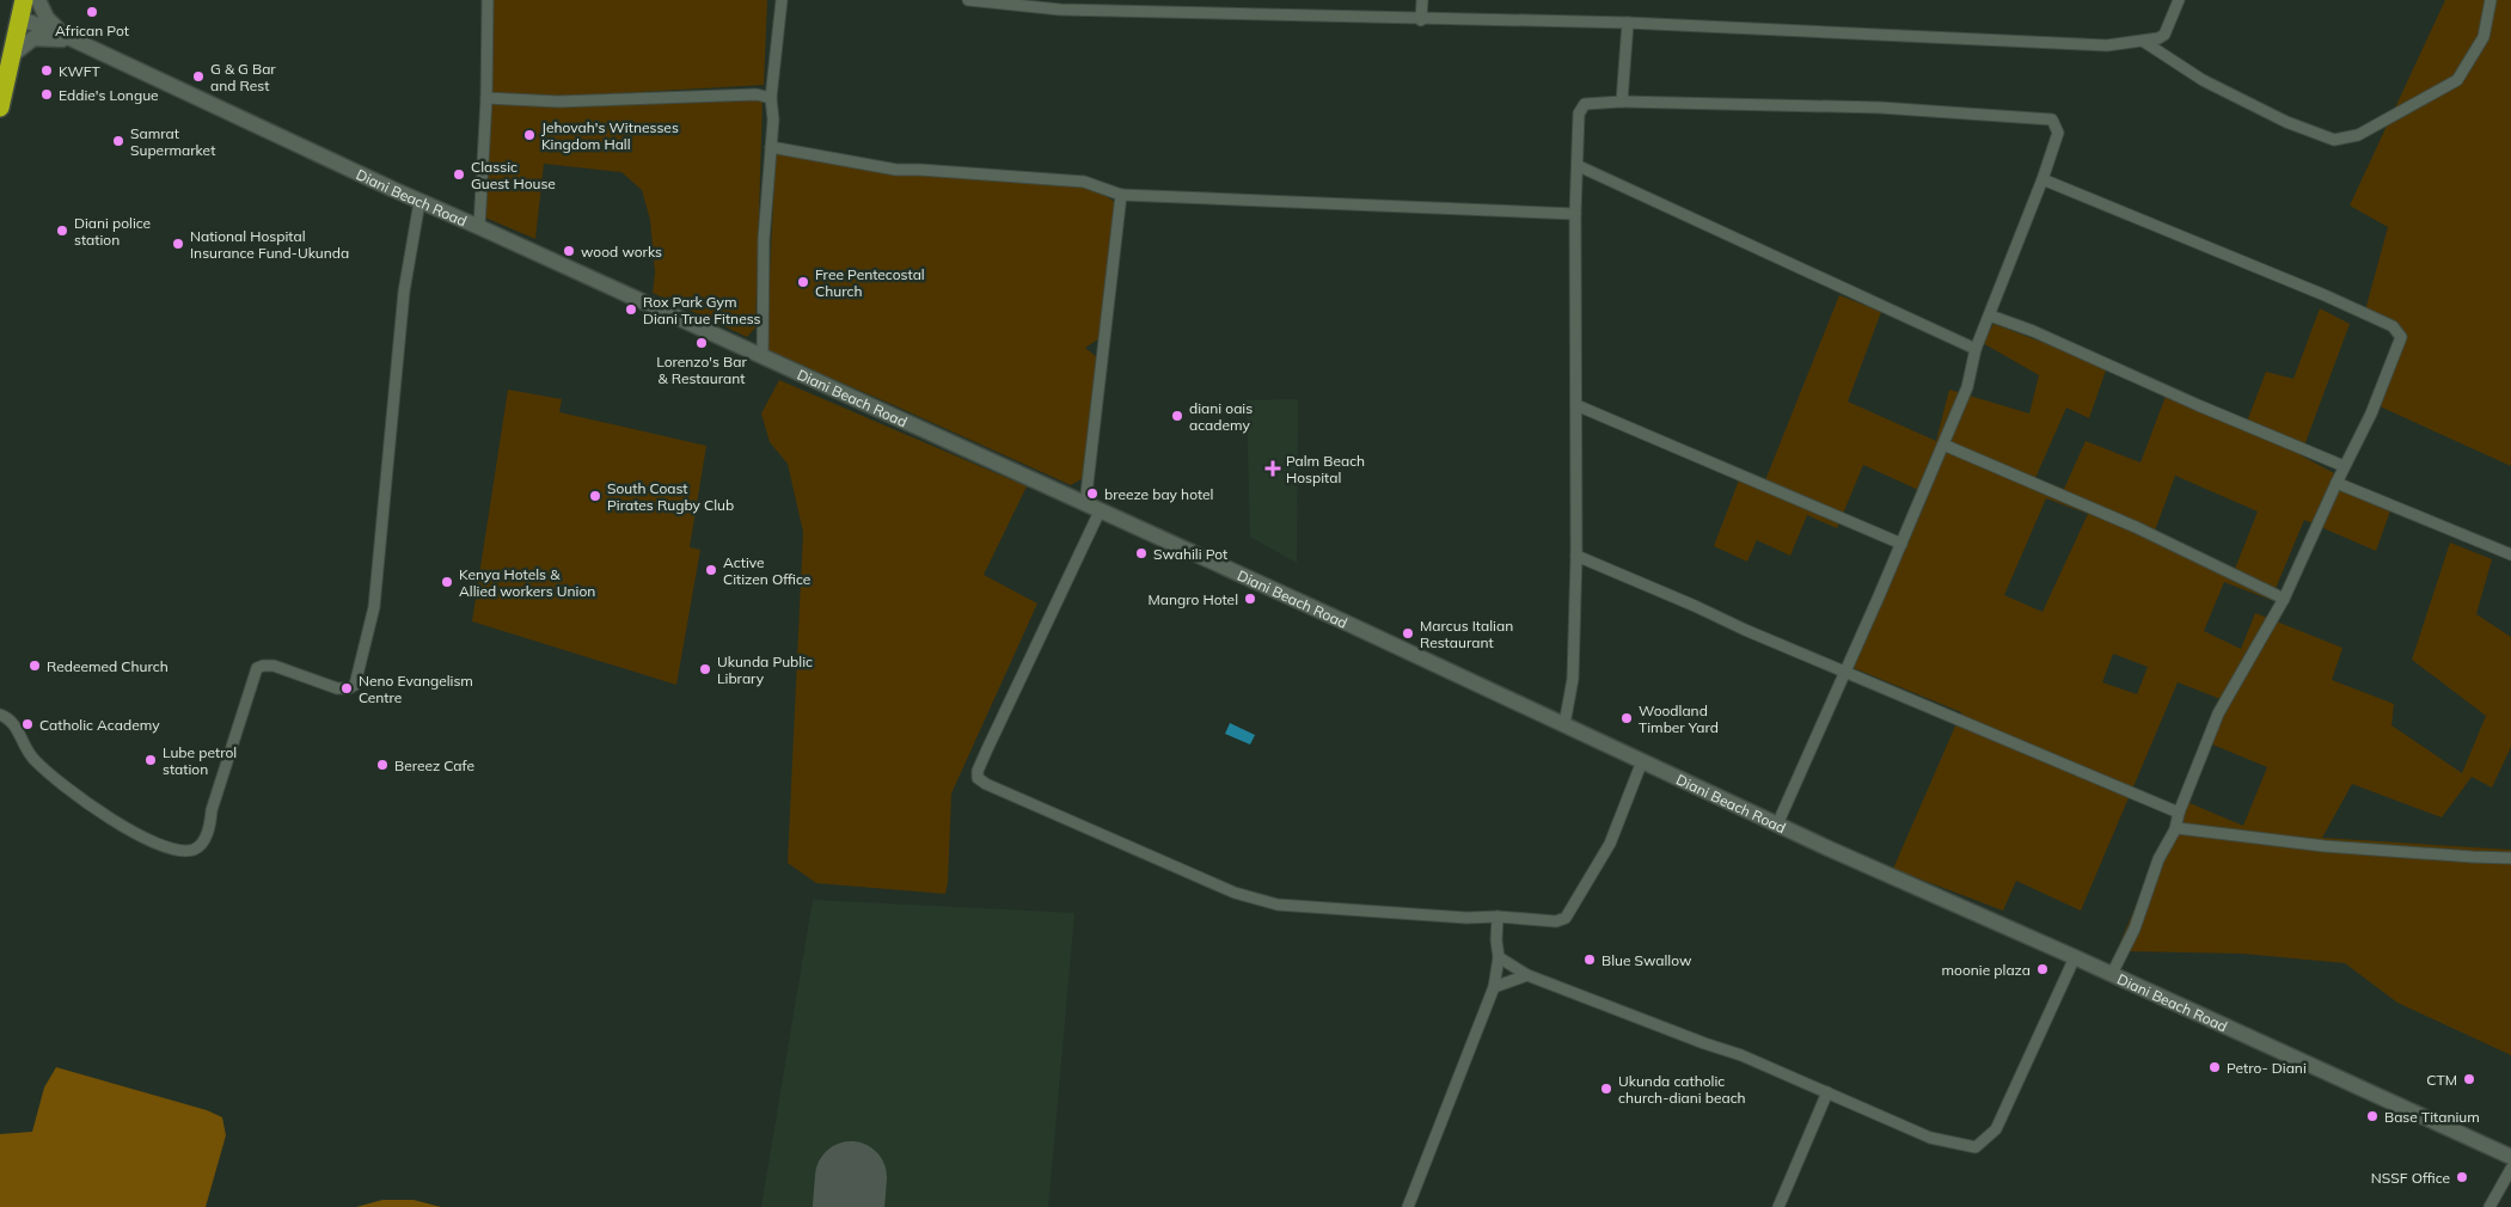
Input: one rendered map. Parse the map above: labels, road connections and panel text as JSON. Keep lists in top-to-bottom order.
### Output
{
  "streets": {
    "main road": ["Diani Beach Road"]
  },
  "places": {
    "other": [
      "African Pot",
      "KWFT",
      "G & G Bar and Rest",
      "Eddie's Longue",
      "Jehovah's Witnesses Kingdom Hall",
      "Samrat Supermarket",
      "Classic Guest House",
      "Diani police station",
      "National Hospital Insurance Fund-Ukunda",
      "wood works",
      "Free Pentecostal Church",
      "Rox Park Gym Diani True Fitness",
      "Lorenzo's Bar & Restaurant",
      "diani oais academy",
      "breeze bay hotel",
      "South Coast Pirates Rugby Club",
      "Swahili Pot",
      "Active Citizen Office",
      "Kenya Hotels & Allied workers Union",
      "Mangro Hotel",
      "Marcus Italian Restaurant",
      "Redeemed Church",
      "Ukunda Public Library",
      "Neno Evangelism Centre",
      "Woodland Timber Yard",
      "Catholic Academy",
      "Lube petrol station",
      "Bereez Cafe",
      "Blue Swallow",
      "moonie plaza",
      "Petro- Diani",
      "CTM",
      "Ukunda catholic church-diani beach",
      "Base Titanium",
      "NSSF Office"
    ],
    "health": ["Palm Beach Hospital"]
  }
}
